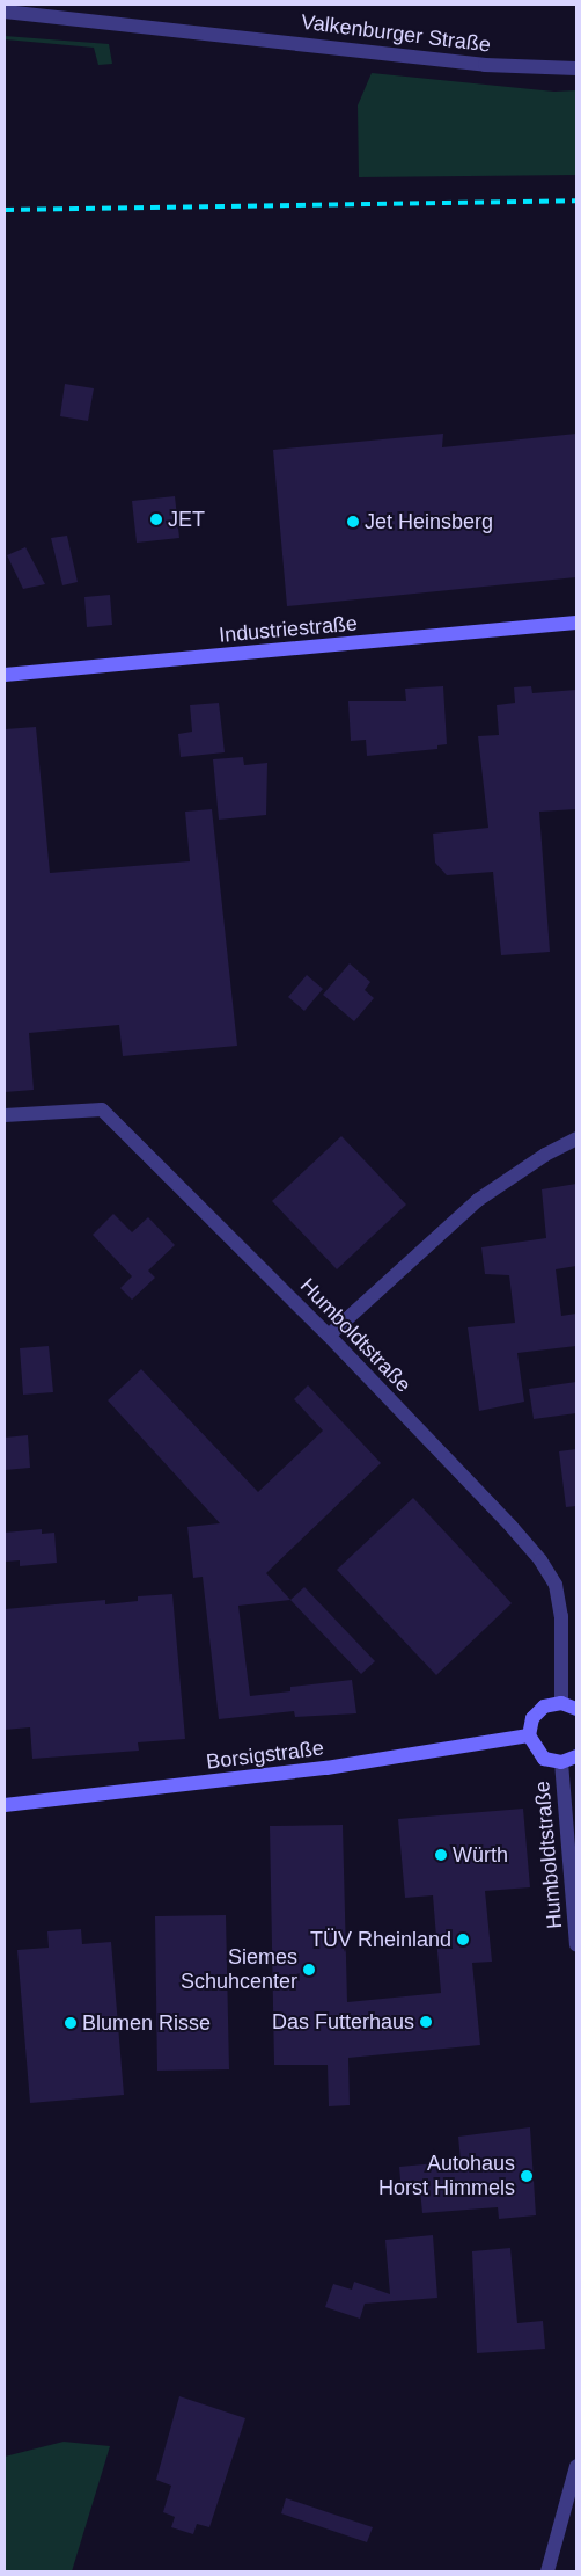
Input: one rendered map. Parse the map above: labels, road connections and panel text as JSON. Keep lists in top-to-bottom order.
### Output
{
  "streets": {
    "street": [
      "Valkenburger Straße",
      "Industriestraße",
      "Humboldtstraße",
      "Borsigstraße"
    ]
  },
  "places": [
    "JET",
    "Jet Heinsberg",
    "Würth",
    "TÜV Rheinland",
    "Siemes Schuhcenter",
    "Das Futterhaus",
    "Blumen Risse",
    "Autohaus Horst Himmels"
  ]
}
